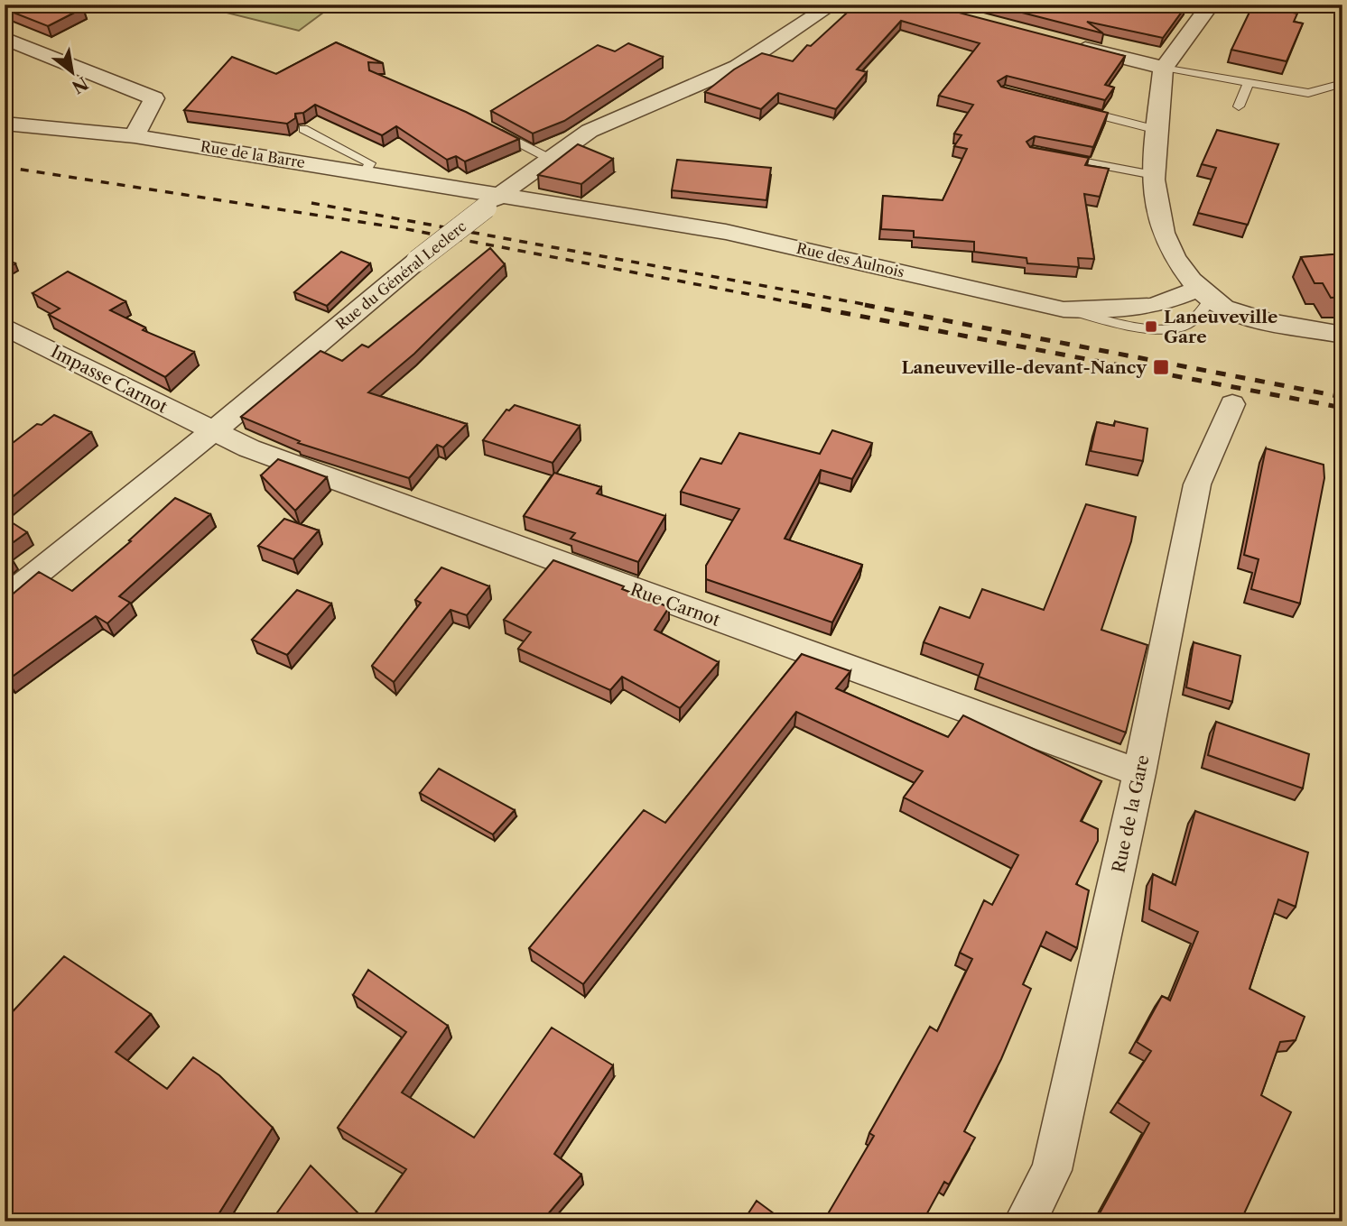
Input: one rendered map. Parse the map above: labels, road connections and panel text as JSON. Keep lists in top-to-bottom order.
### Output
{
  "streets": {
    "street": [
      "Rue de la Barre",
      "Rue des Aulnois",
      "Rue du Général Leclerc",
      "Impasse Carnot",
      "Rue Carnot",
      "Rue de la Gare"
    ]
  },
  "crossings": [
    ["Rue de la Barre", "Rue des Aulnois"],
    ["Rue de la Barre", "Rue du Général Leclerc"],
    ["Rue des Aulnois", "Rue du Général Leclerc"],
    ["Rue du Général Leclerc", "Impasse Carnot"],
    ["Rue du Général Leclerc", "Rue Carnot"],
    ["Impasse Carnot", "Rue Carnot"],
    ["Rue Carnot", "Rue de la Gare"]
  ],
  "places": {
    "transit": ["Laneuveville Gare", "Laneuveville-devant-Nancy"]
  },
  "north": "bottom right"
}
